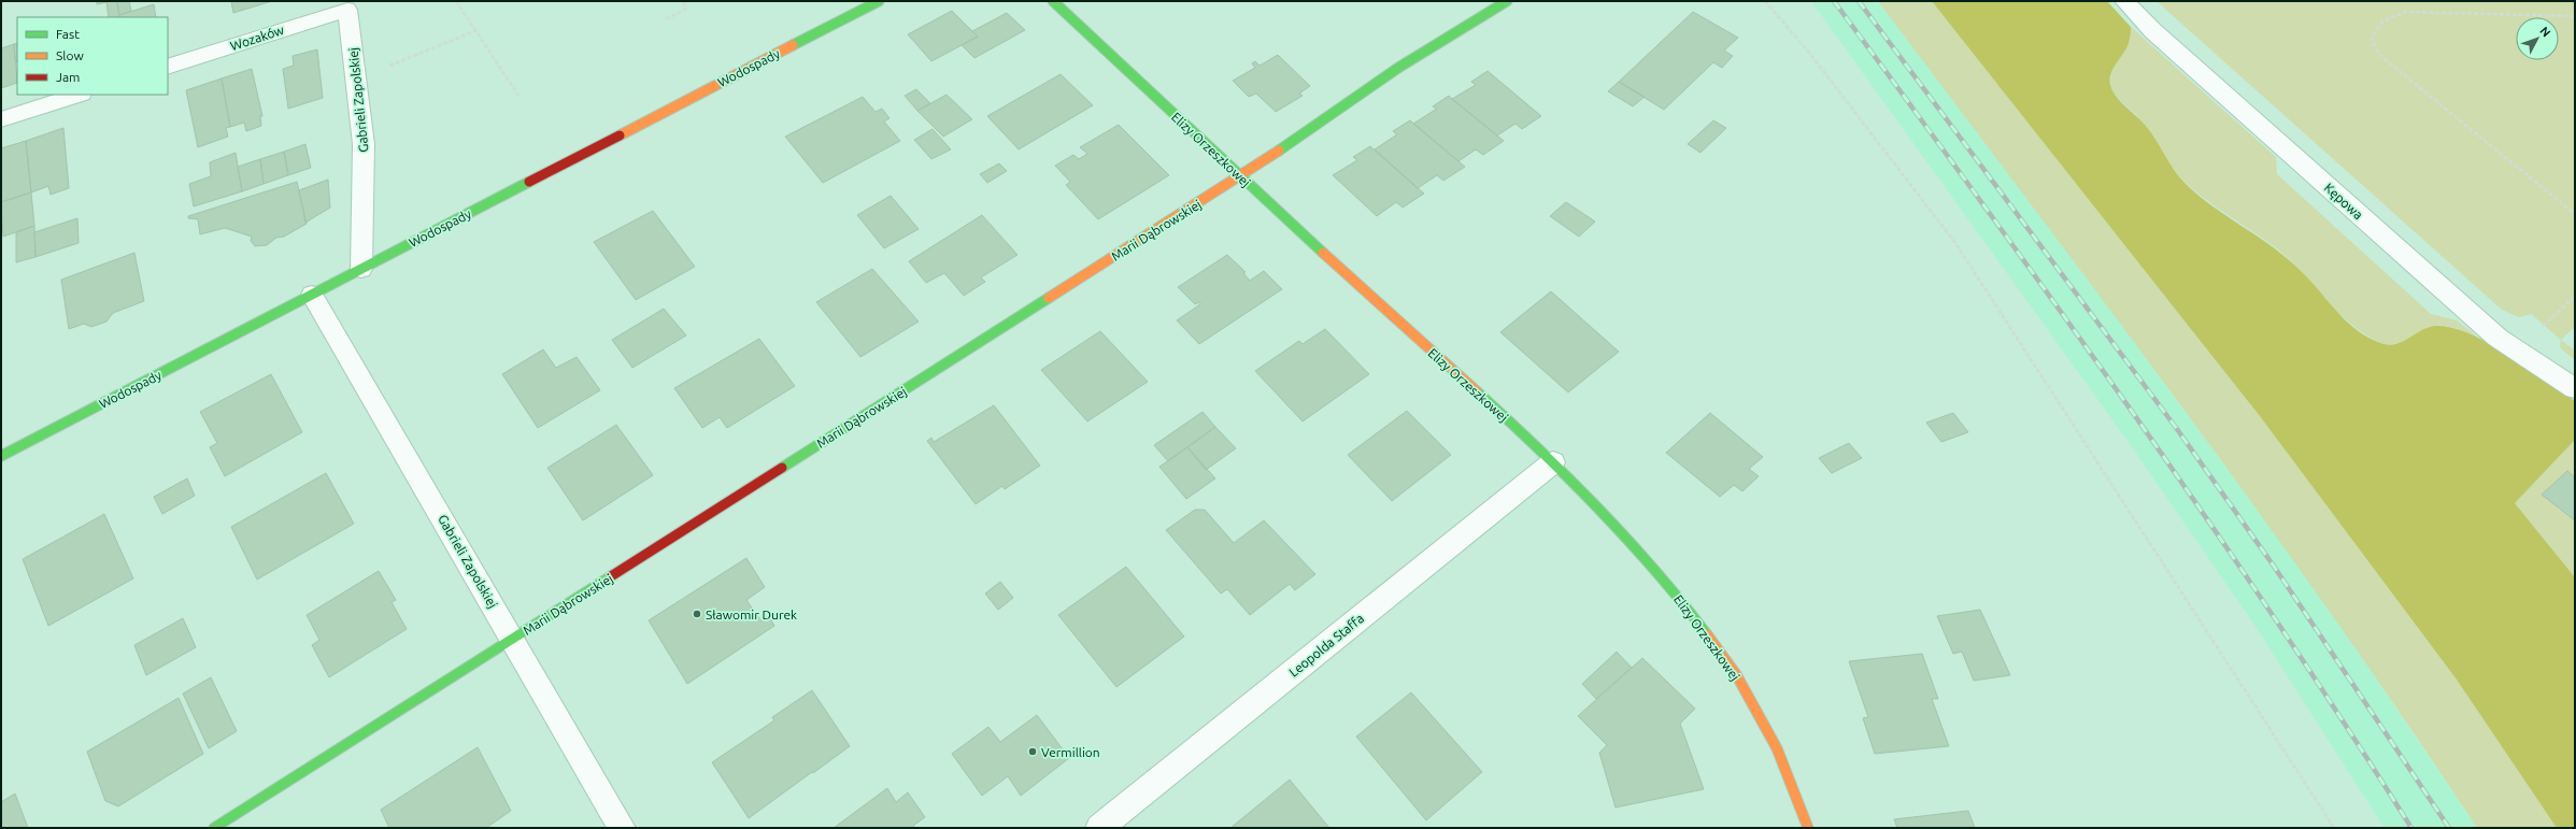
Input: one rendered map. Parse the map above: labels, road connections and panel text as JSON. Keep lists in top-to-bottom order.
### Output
{
  "streets": {
    "street": [
      "Wozaków",
      "Wodospady",
      "Gabrieli Zapolskiej",
      "Elizy Orzeszkowej",
      "Kępowa",
      "Marii Dąbrowskiej",
      "Leopolda Staffa"
    ]
  },
  "crossings": [
    ["Wozaków", "Gabrieli Zapolskiej"],
    ["Wodospady", "Gabrieli Zapolskiej"],
    ["Gabrieli Zapolskiej", "Marii Dąbrowskiej"],
    ["Elizy Orzeszkowej", "Marii Dąbrowskiej"],
    ["Elizy Orzeszkowej", "Leopolda Staffa"]
  ],
  "places": ["Sławomir Durek", "Vermillion"],
  "legend": ["Fast", "Slow", "Jam"],
  "north": "top right"
}
